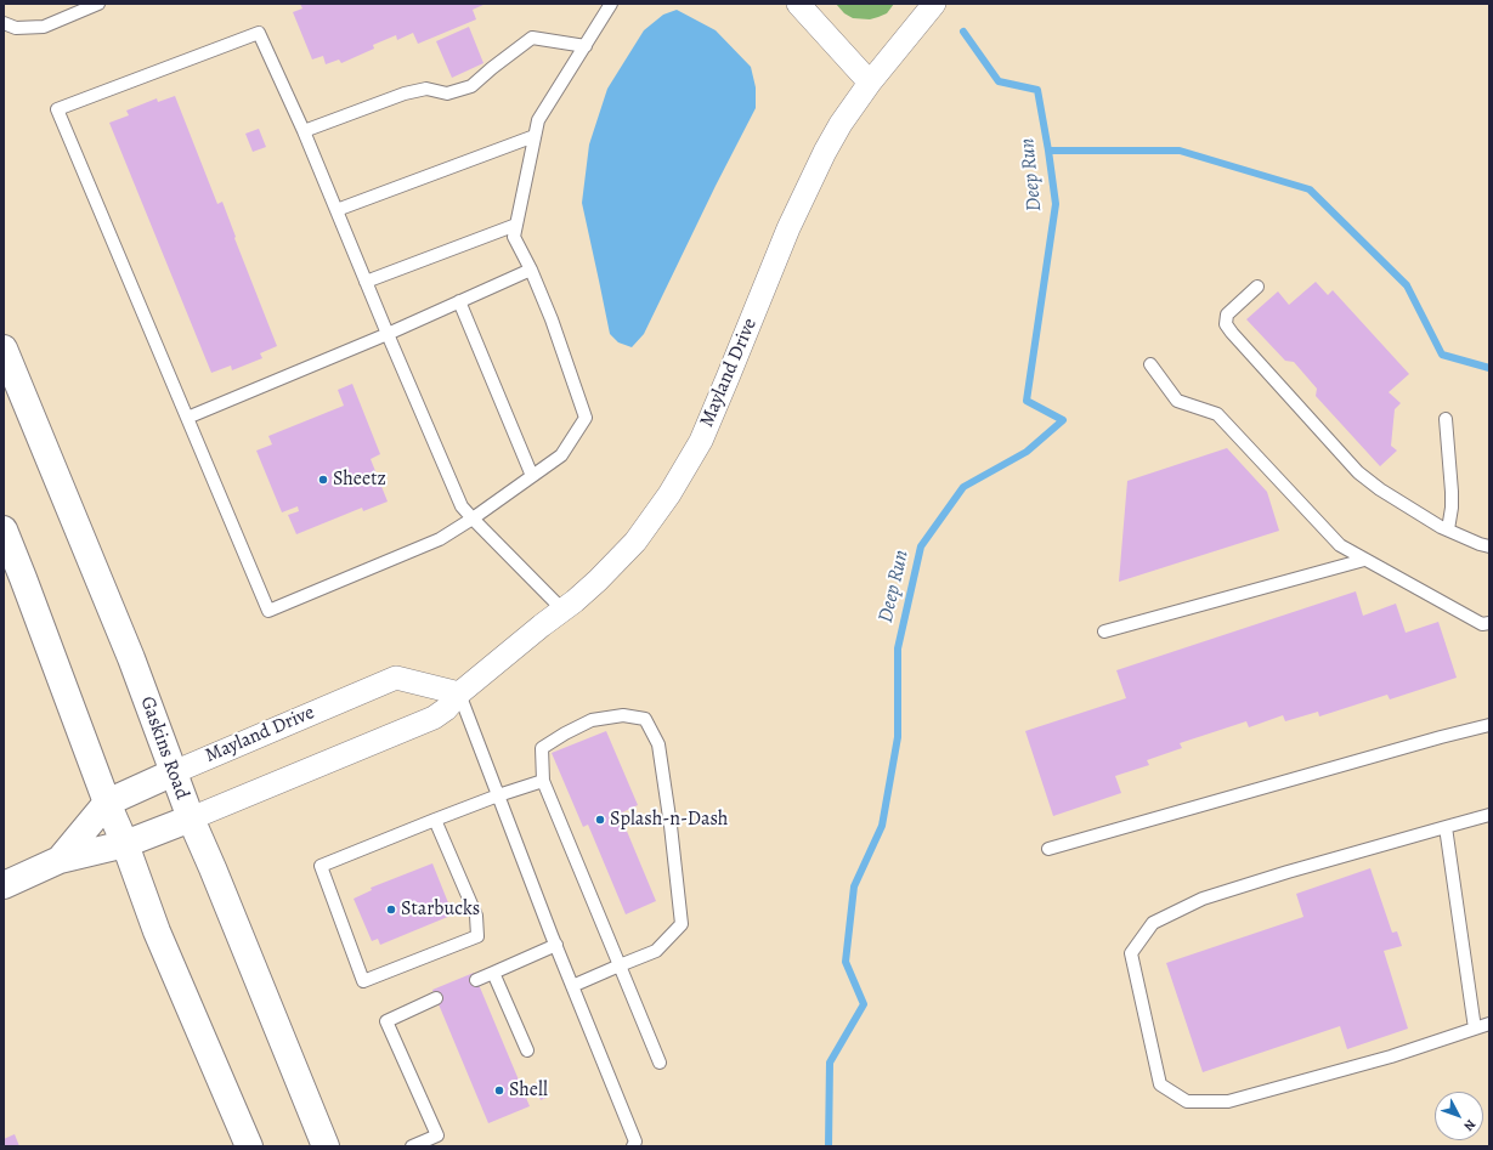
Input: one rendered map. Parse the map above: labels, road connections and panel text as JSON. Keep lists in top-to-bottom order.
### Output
{
  "streets": {
    "main road": ["Mayland Drive", "Gaskins Road"]
  },
  "crossings": [
    ["Mayland Drive", "Gaskins Road"]
  ],
  "water": ["Deep Run"],
  "places": [
    "Sheetz",
    "Splash-n-Dash",
    "Starbucks",
    "Shell"
  ],
  "north": "bottom right"
}
